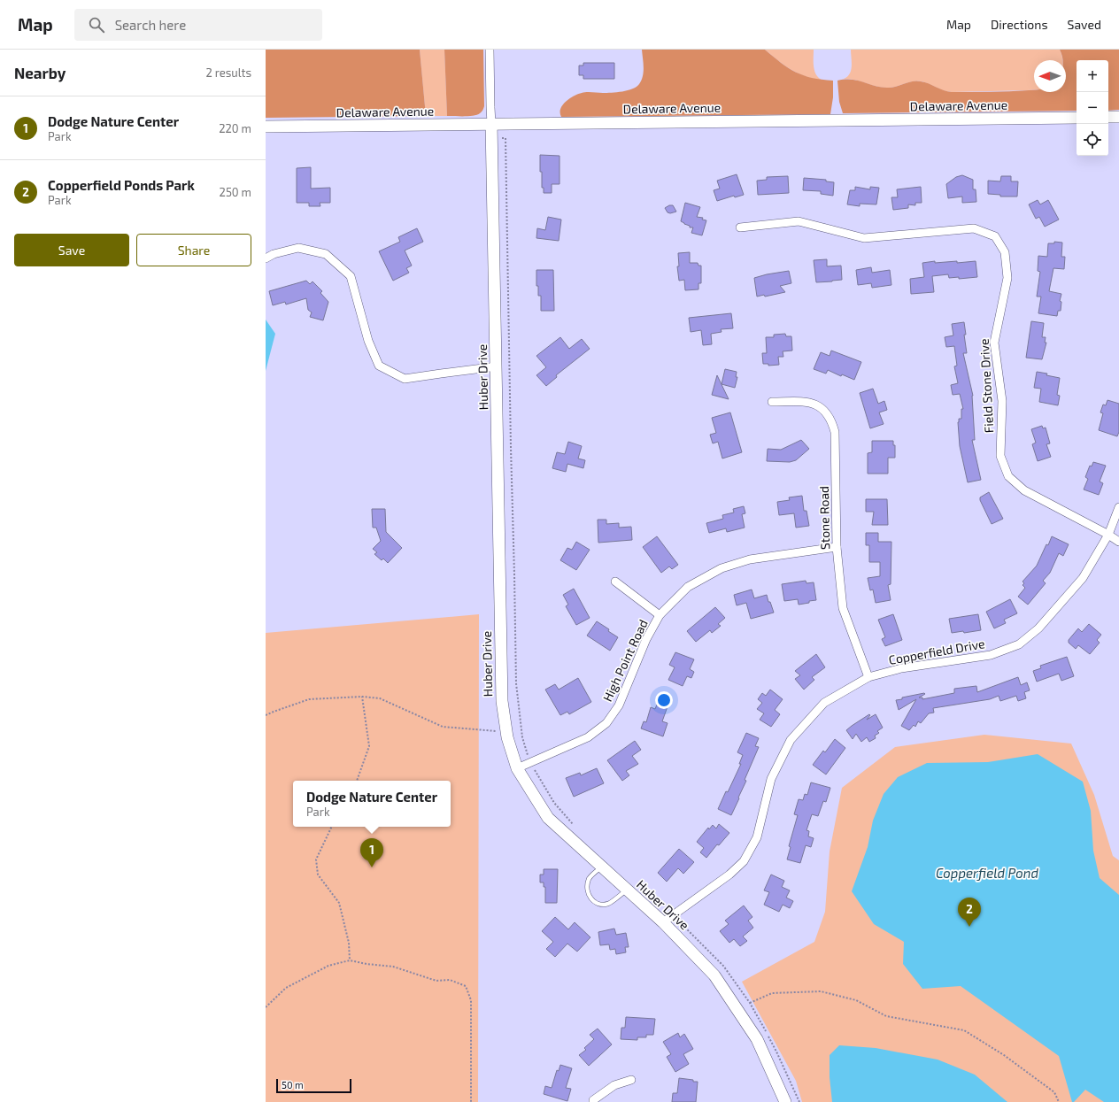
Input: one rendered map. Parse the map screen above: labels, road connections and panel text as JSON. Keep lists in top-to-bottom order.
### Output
{
  "streets": {
    "street": [
      "Delaware Avenue",
      "Huber Drive",
      "Field Stone Drive",
      "Stone Road",
      "Copperfield Drive",
      "High Point Road"
    ]
  },
  "crossings": [
    ["Delaware Avenue", "Huber Drive"],
    ["Huber Drive", "Copperfield Drive"],
    ["Huber Drive", "High Point Road"],
    ["Field Stone Drive", "Copperfield Drive"],
    ["Stone Road", "Copperfield Drive"],
    ["Stone Road", "High Point Road"]
  ],
  "water": ["Copperfield Pond"],
  "scale_bar": "50 m",
  "north": "left",
  "page": {
    "header": "Map",
    "search": "Search here",
    "nav": ["Map", "Directions", "Saved"],
    "heading": ["Nearby", "2 results"],
    "map_buttons": ["+", "−"],
    "list": [
      {
        "mark": "1",
        "name": "Dodge Nature Center",
        "note": "Park",
        "value": "220 m"
      },
      {
        "mark": "2",
        "name": "Copperfield Ponds Park",
        "note": "Park",
        "value": "250 m"
      }
    ],
    "buttons": ["Save", "Share"],
    "popup": ["Dodge Nature Center", "Park"],
    "pins": ["1", "2"],
    "scale": "50 m"
  }
}
